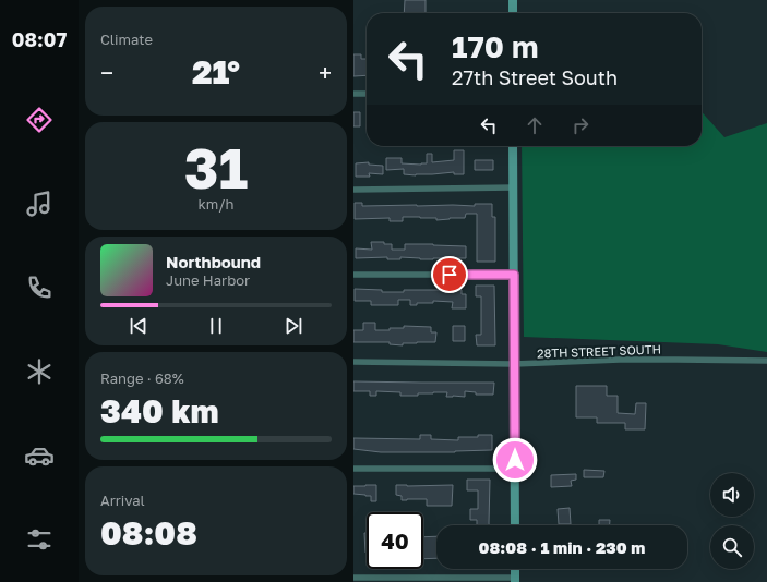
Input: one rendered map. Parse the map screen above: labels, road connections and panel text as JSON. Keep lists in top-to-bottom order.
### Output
{
  "streets": {
    "street": ["28TH STREET SOUTH"]
  },
  "page": {
    "tabs": "08:07",
    "tile": [
      "Climate",
      ["31", "km/h"],
      ["Range · 68%", "340 km"],
      ["Arrival", "08:08"]
    ],
    "turn": ["170 m", "27th Street South"],
    "heat": ["−", "21°", "+"],
    "song": ["Northbound", "June Harbor"],
    "limit": "40",
    "trip": "08:08 · 1 min · 230 m"
  }
}
